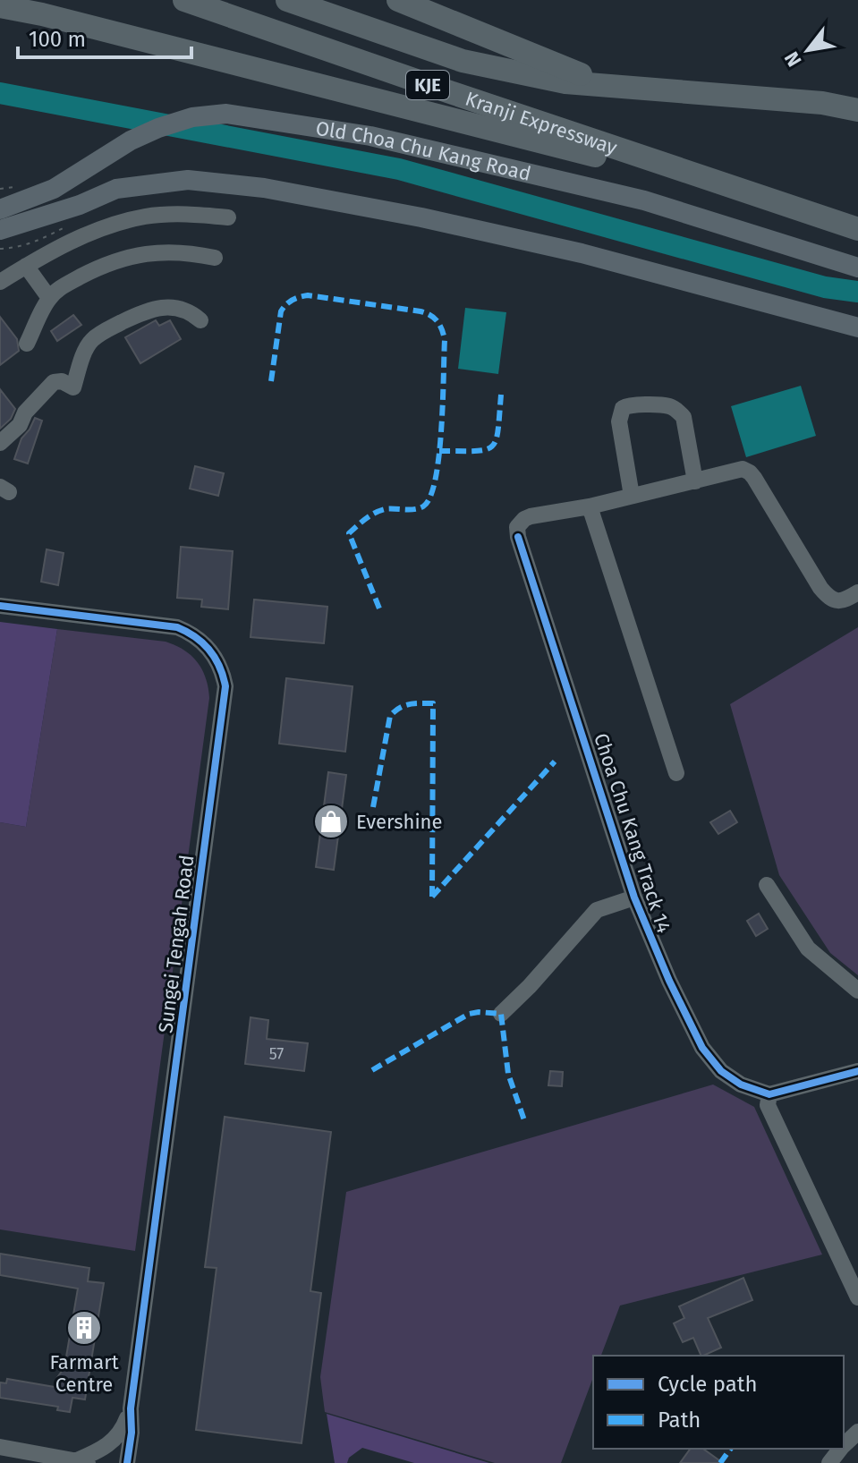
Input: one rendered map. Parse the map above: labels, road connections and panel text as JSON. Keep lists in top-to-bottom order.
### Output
{
  "streets": {
    "highway": ["KJE", "Kranji Expressway"],
    "main road": ["Old Choa Chu Kang Road"],
    "street": ["Choa Chu Kang Track 14", "Sungei Tengah Road"]
  },
  "places": {
    "shop": ["Evershine"],
    "building": ["Farmart Centre"]
  },
  "house_numbers": ["57"],
  "legend": ["Cycle path", "Path"],
  "scale_bar": "100 m",
  "north": "bottom left"
}
